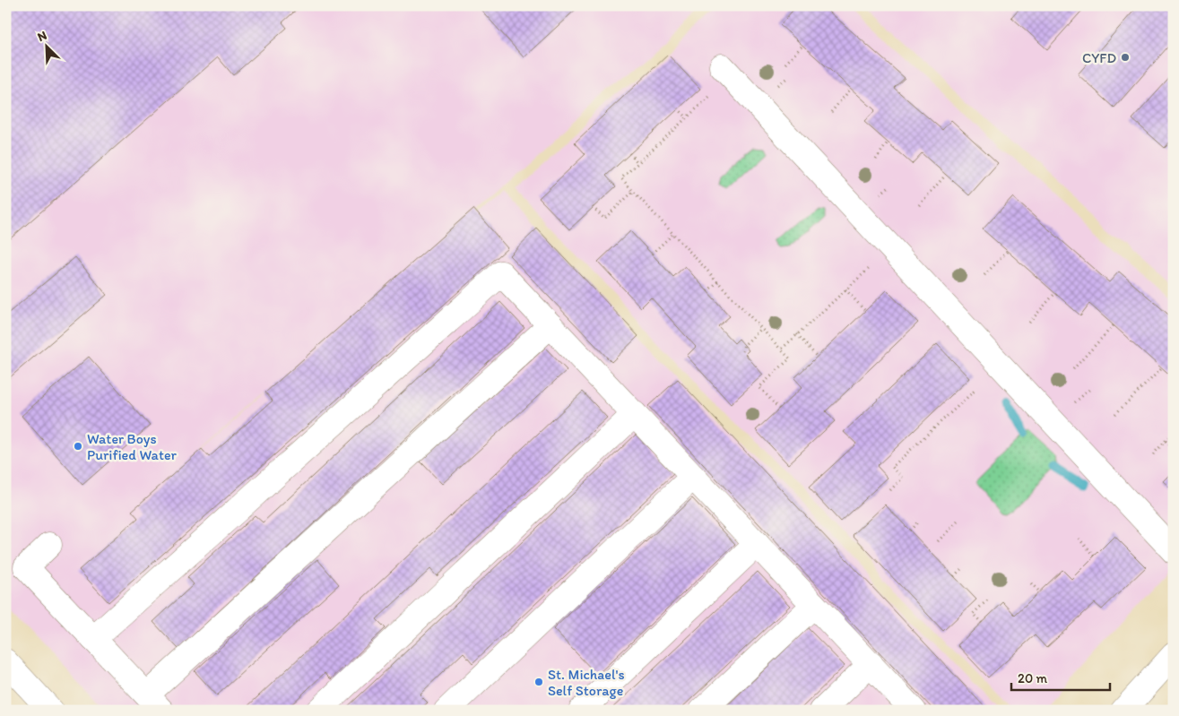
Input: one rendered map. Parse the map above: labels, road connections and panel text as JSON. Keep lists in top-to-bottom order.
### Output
{
  "places": ["CYFD", "Water Boys Purified Water", "St. Michael's Self Storage"],
  "scale_bar": "20 m",
  "north": "top left"
}
